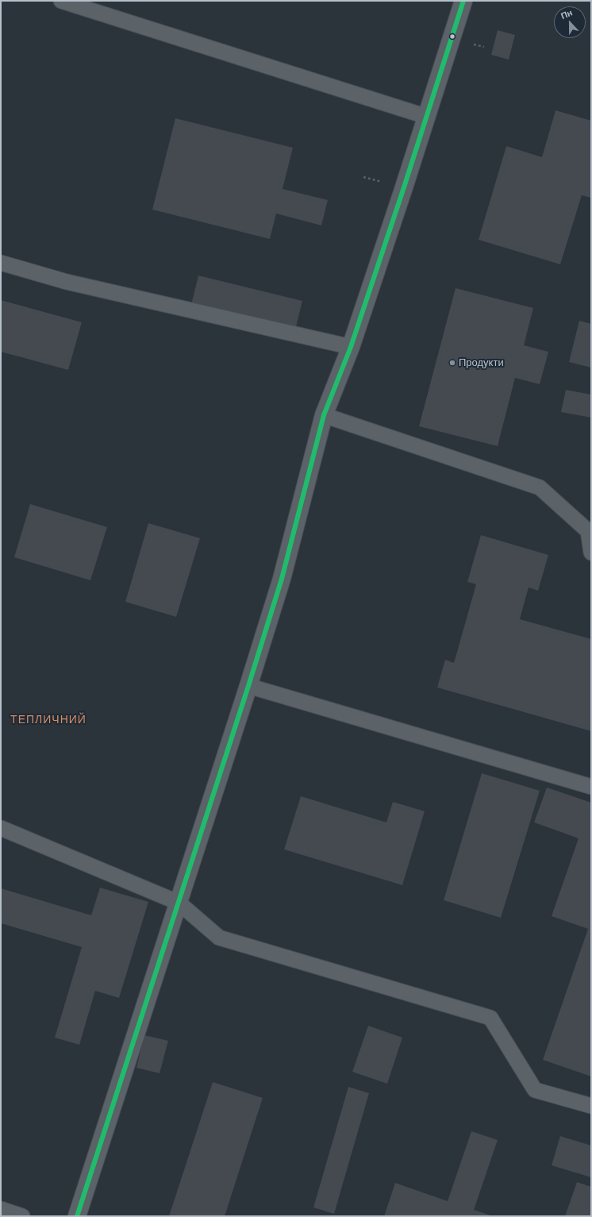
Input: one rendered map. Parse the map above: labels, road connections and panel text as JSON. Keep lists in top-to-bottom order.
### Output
{
  "districts": ["ТЕПЛИЧНИЙ"],
  "places": ["Продукти"],
  "north": "top"
}
